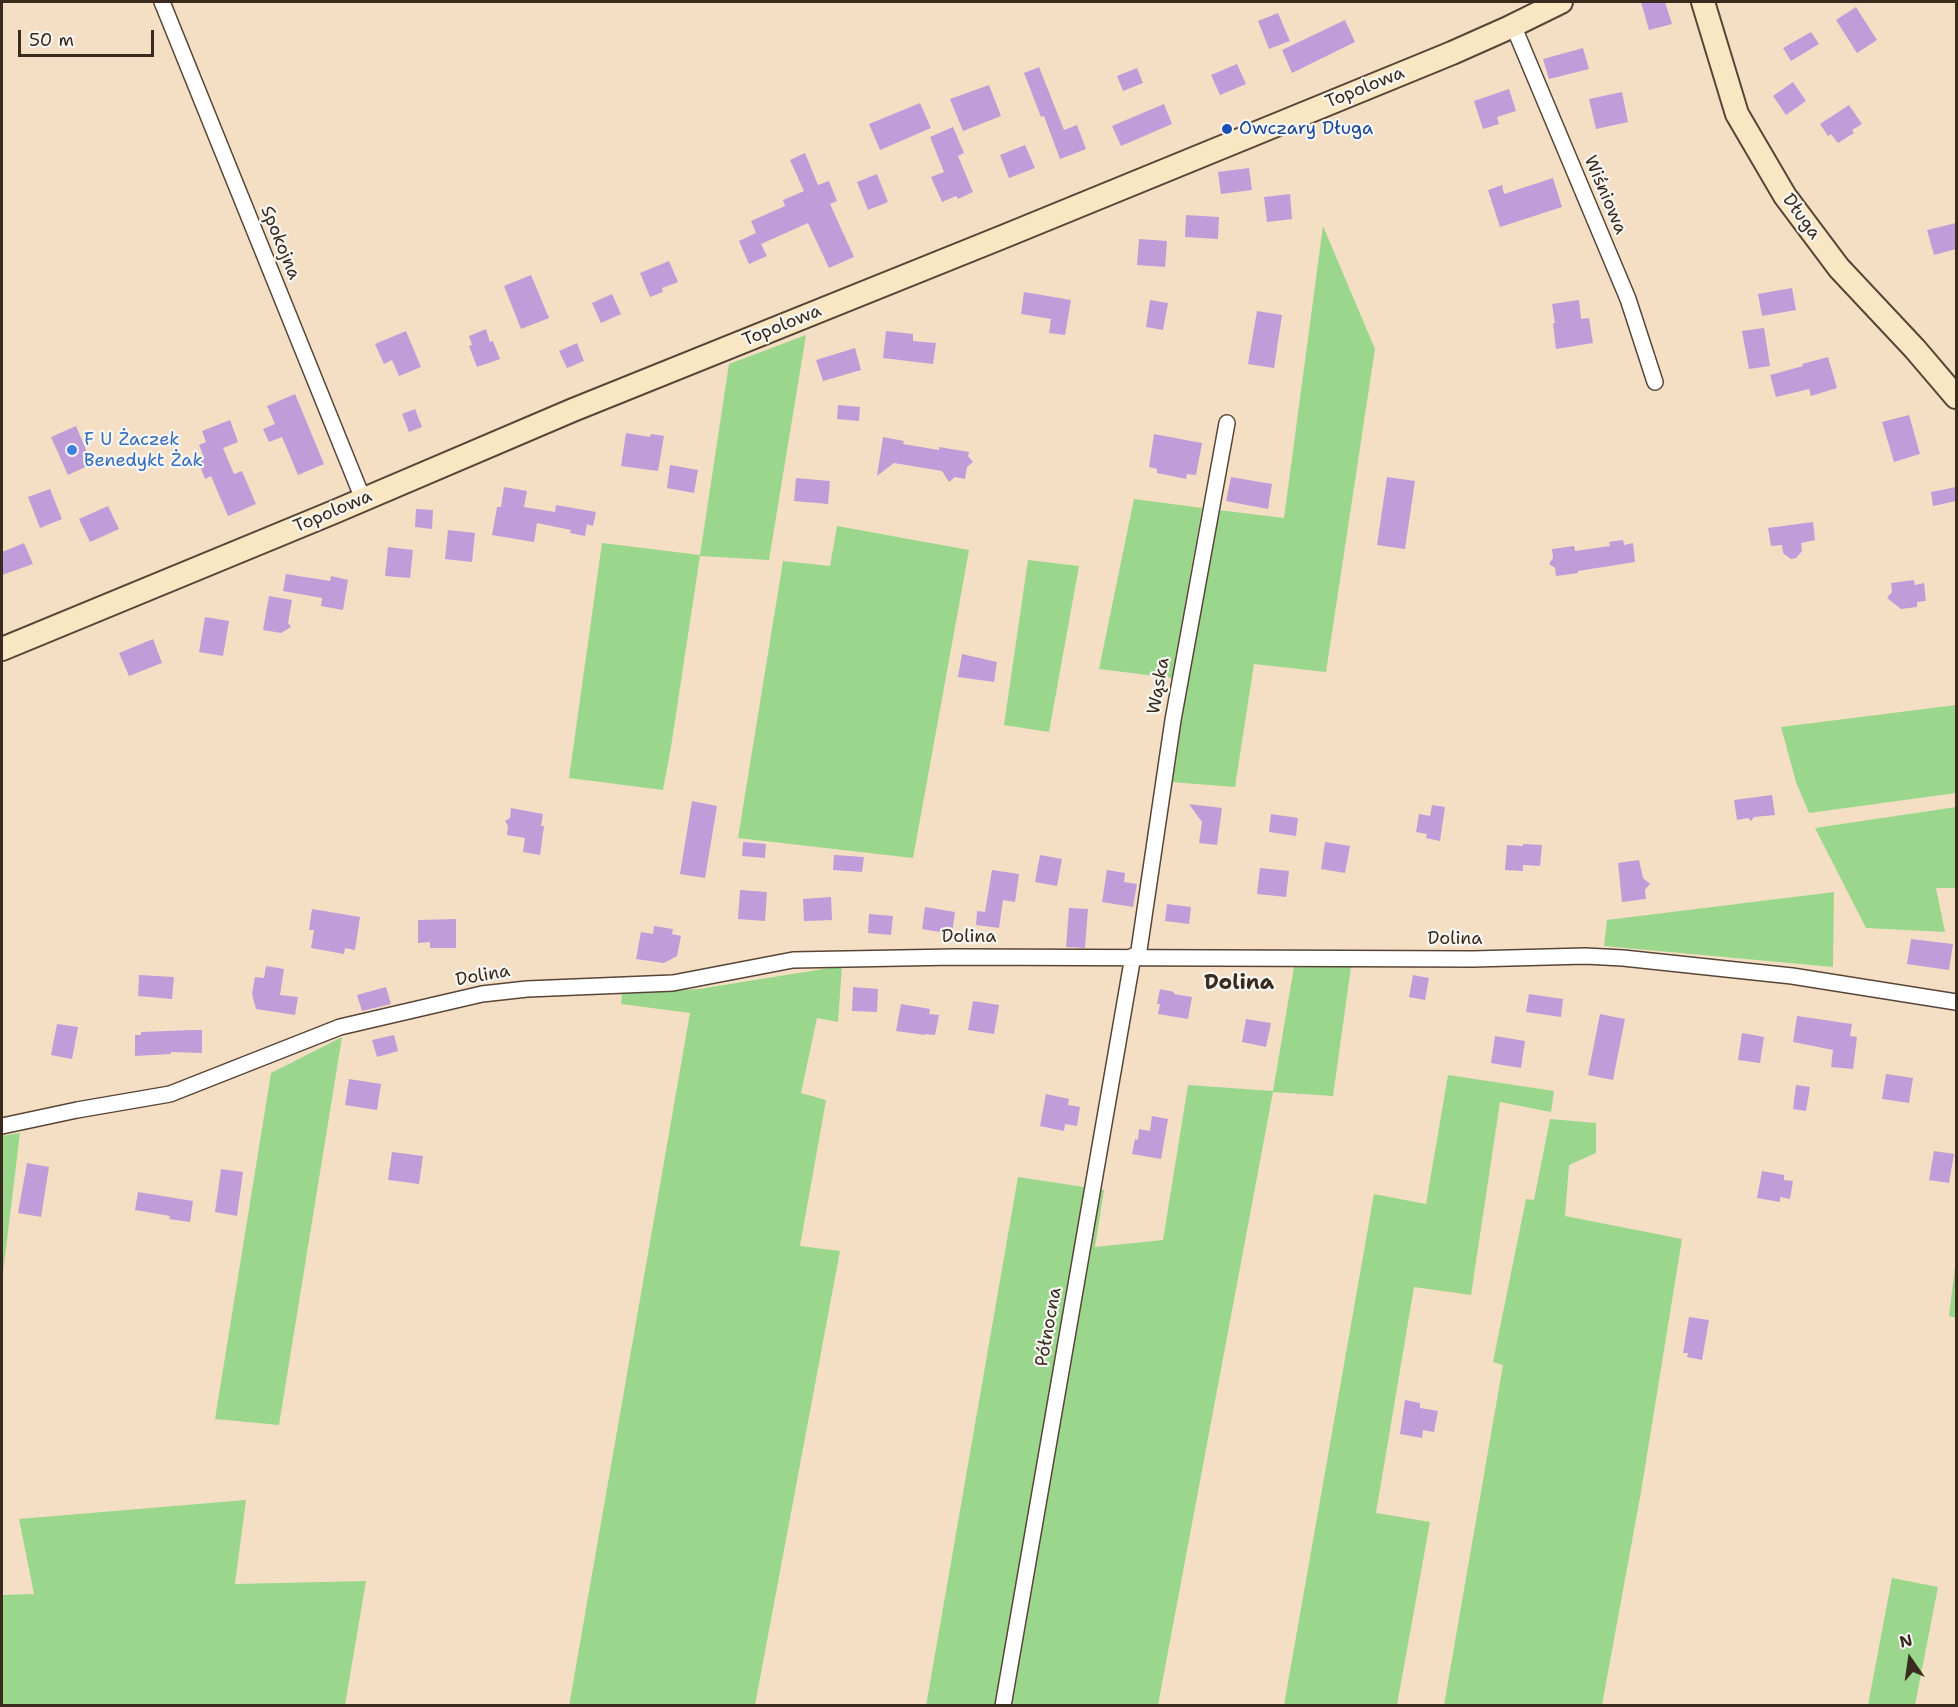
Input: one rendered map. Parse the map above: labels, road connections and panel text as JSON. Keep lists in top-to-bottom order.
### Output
{
  "streets": {
    "street": [
      "Topolowa",
      "Wiśniowa",
      "Długa",
      "Spokojna",
      "Wąska",
      "Dolina",
      "Północna"
    ]
  },
  "crossings": [
    ["Topolowa", "Wiśniowa"],
    ["Topolowa", "Spokojna"],
    ["Wąska", "Dolina"],
    ["Wąska", "Północna"],
    ["Dolina", "Północna"]
  ],
  "districts": ["Dolina"],
  "places": ["Owczary Długa", "F U Żaczek Benedykt Żak"],
  "scale_bar": "50 m",
  "north": "top"
}
